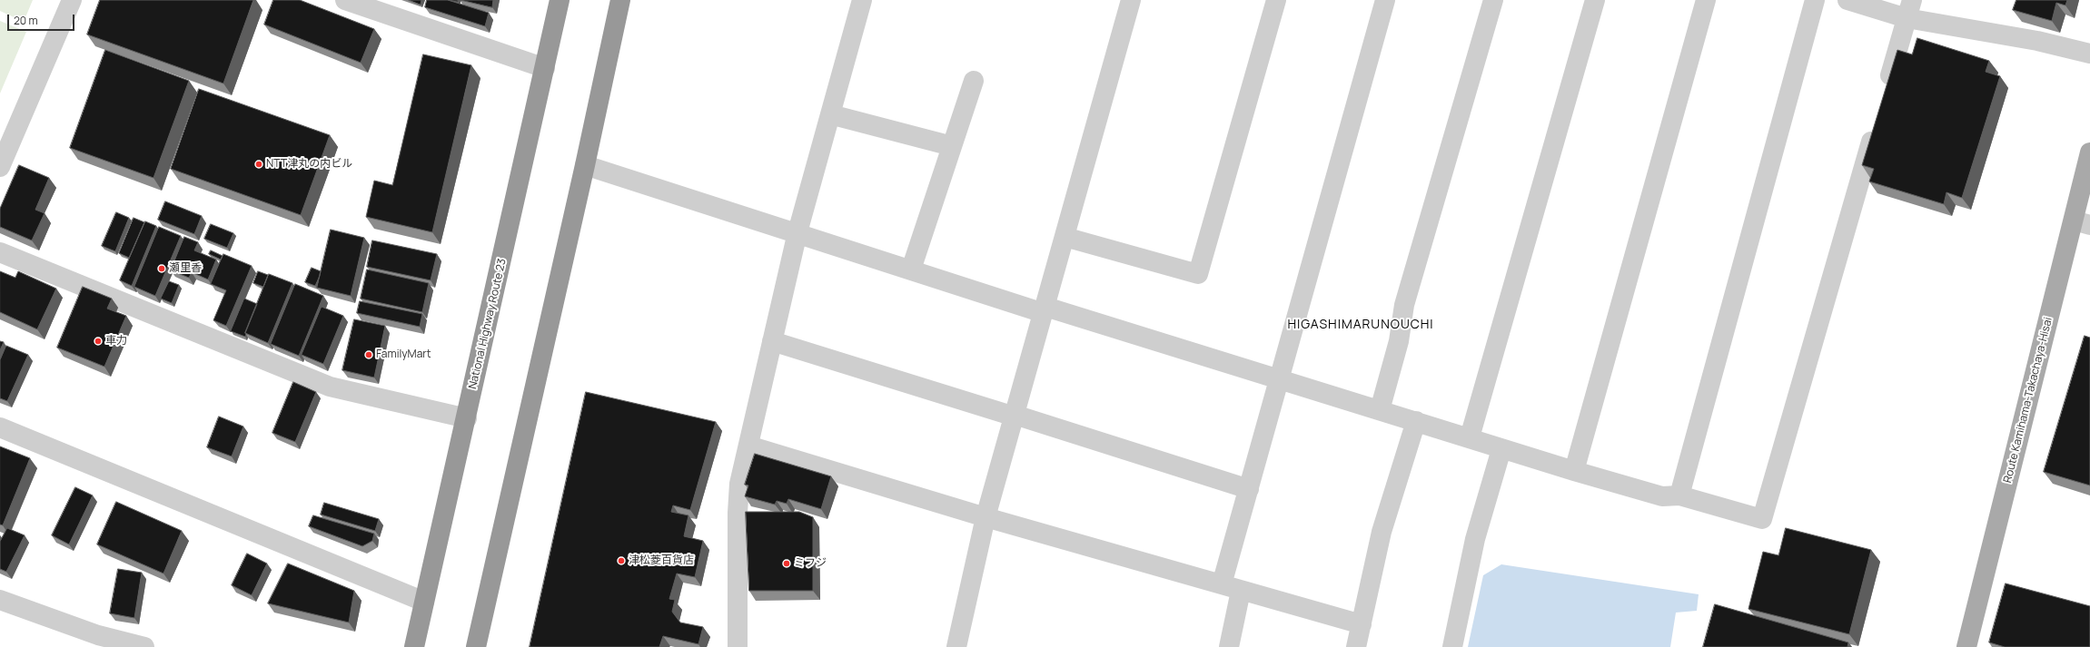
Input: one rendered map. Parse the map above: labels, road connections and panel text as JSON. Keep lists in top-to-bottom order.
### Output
{
  "streets": {
    "highway": ["National Highway Route 23"],
    "main road": ["Route Kamihama-Takachaya-Hisai"]
  },
  "districts": ["HIGASHIMARUNOUCHI"],
  "places": [
    "NTT津丸の内ビル",
    "瀬里香",
    "車力",
    "FamilyMart",
    "津松菱百貨店",
    "ミフジ"
  ],
  "scale_bar": "20 m"
}
